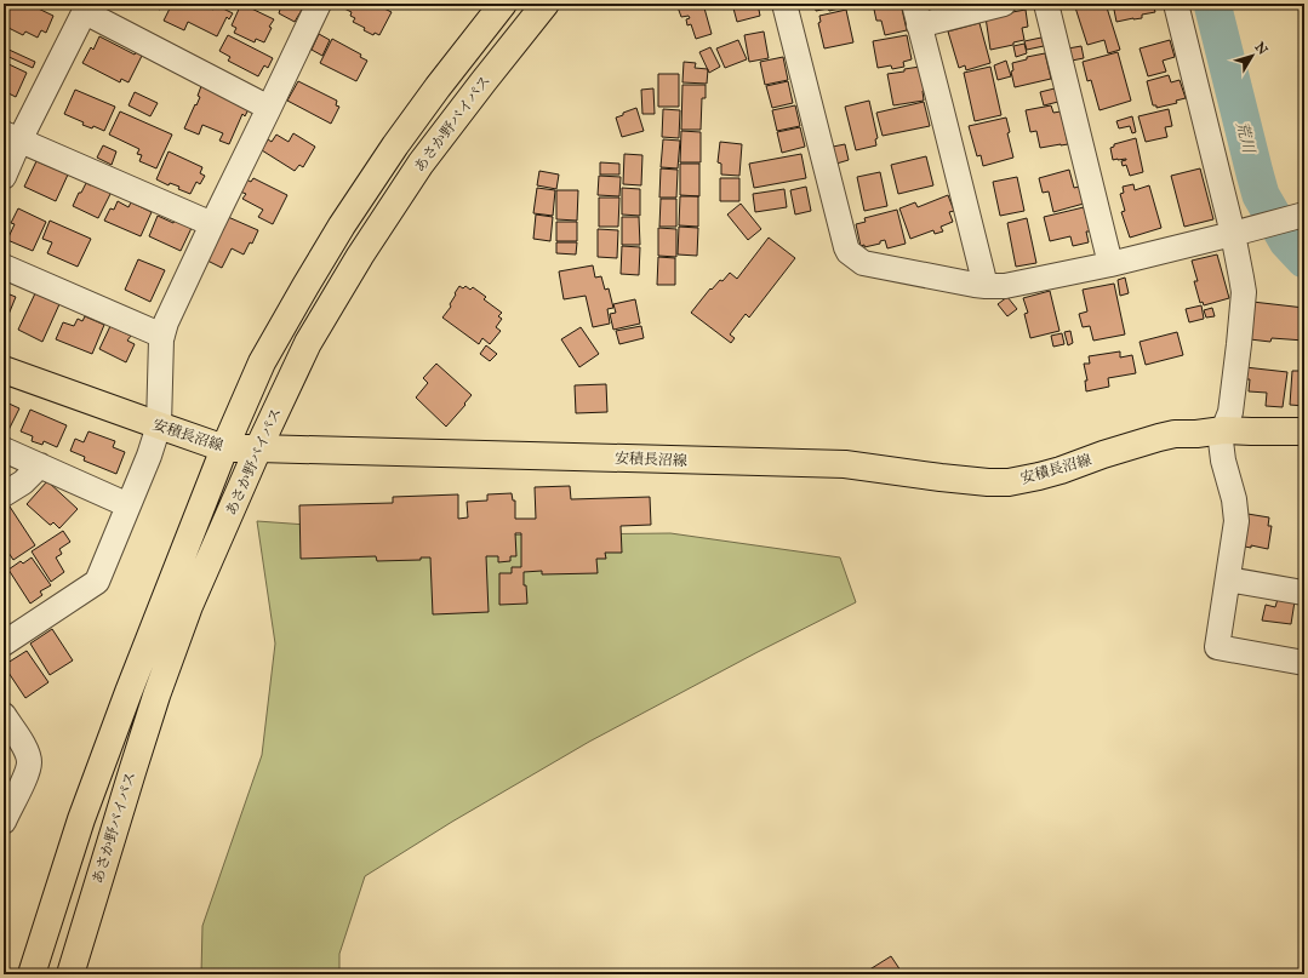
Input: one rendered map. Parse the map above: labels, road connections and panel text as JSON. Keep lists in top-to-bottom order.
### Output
{
  "streets": {
    "main road": ["あさか野バイパス", "安積長沼線"]
  },
  "crossings": [
    ["あさか野バイパス", "安積長沼線"]
  ],
  "water": ["荒川"],
  "north": "top right"
}
